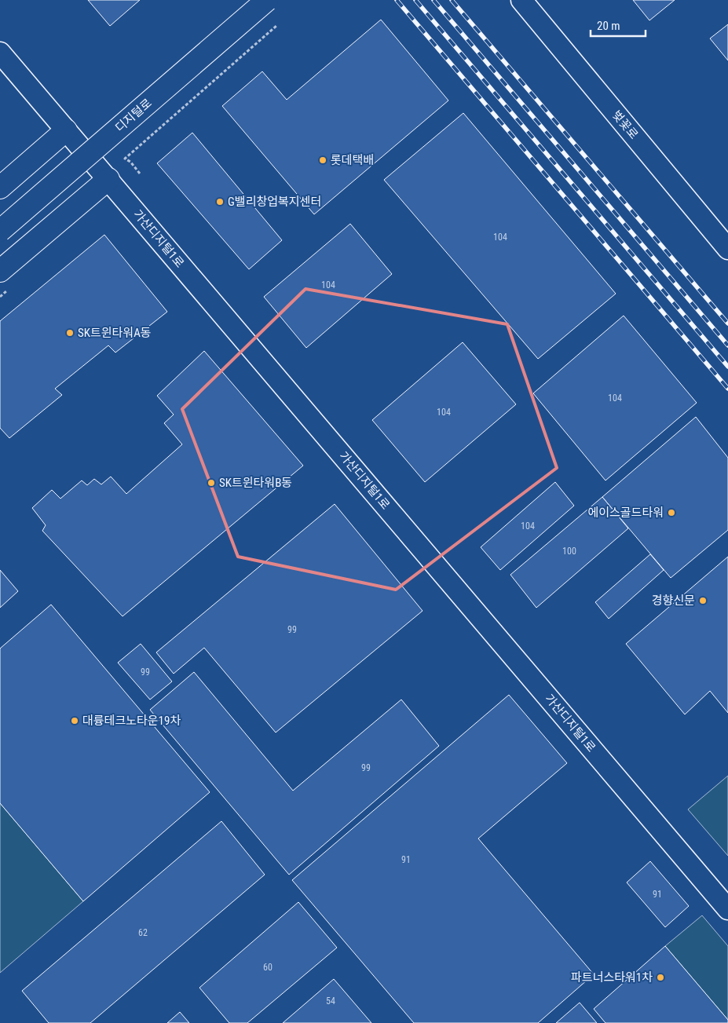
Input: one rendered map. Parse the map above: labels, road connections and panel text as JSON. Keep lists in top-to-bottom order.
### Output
{
  "streets": {
    "main road": ["디지털로"],
    "street": ["벚꽃로", "가산디지털1로"]
  },
  "places": [
    "롯데택배",
    "G밸리창업복지센터",
    "SK트윈타워A동",
    "SK트윈타워B동",
    "에이스골드타워",
    "경향신문",
    "대륭테크노타운19차",
    "파트너스타워1차"
  ],
  "house_numbers": [
    "104",
    "104",
    "104",
    "104",
    "104",
    "100",
    "99",
    "99",
    "99",
    "91",
    "91",
    "62",
    "60",
    "54"
  ],
  "scale_bar": "20 m"
}
